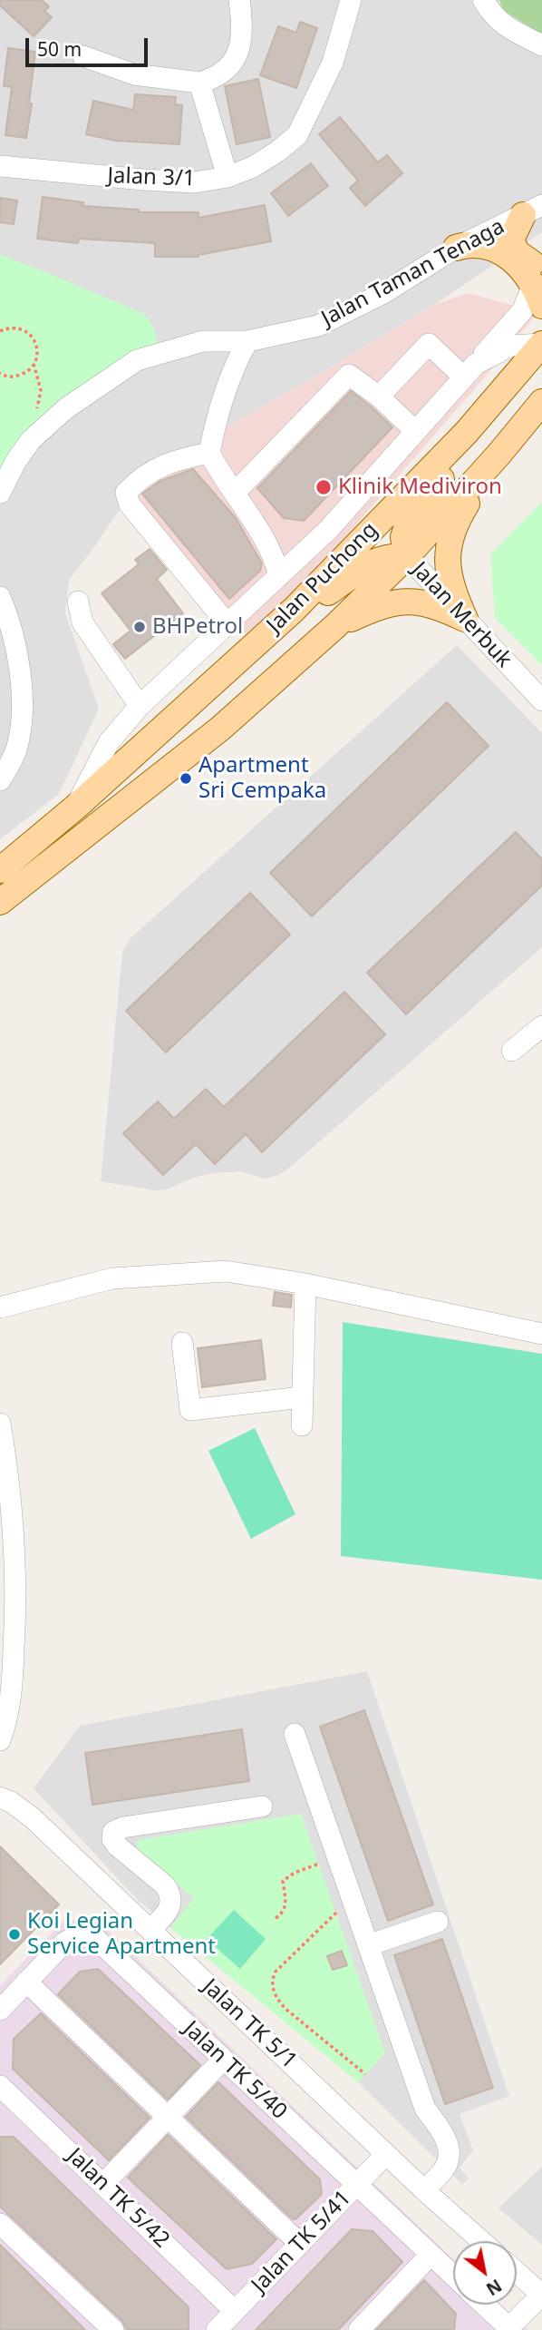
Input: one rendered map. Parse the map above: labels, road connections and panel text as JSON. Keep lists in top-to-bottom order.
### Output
{
  "streets": {
    "main road": ["Jalan Puchong"],
    "street": [
      "Jalan 3/1",
      "Jalan Taman Tenaga",
      "Jalan Merbuk",
      "Jalan TK 5/1",
      "Jalan TK 5/40",
      "Jalan TK 5/42",
      "Jalan TK 5/41"
    ]
  },
  "crossings": [
    ["Jalan Puchong", "Jalan Merbuk"],
    ["Jalan TK 5/1", "Jalan TK 5/41"],
    ["Jalan TK 5/40", "Jalan TK 5/41"],
    ["Jalan TK 5/42", "Jalan TK 5/41"]
  ],
  "places": [
    "Klinik Mediviron",
    "BHPetrol",
    "Apartment Sri Cempaka",
    "Koi Legian Service Apartment"
  ],
  "scale_bar": "50 m",
  "north": "bottom right"
}
